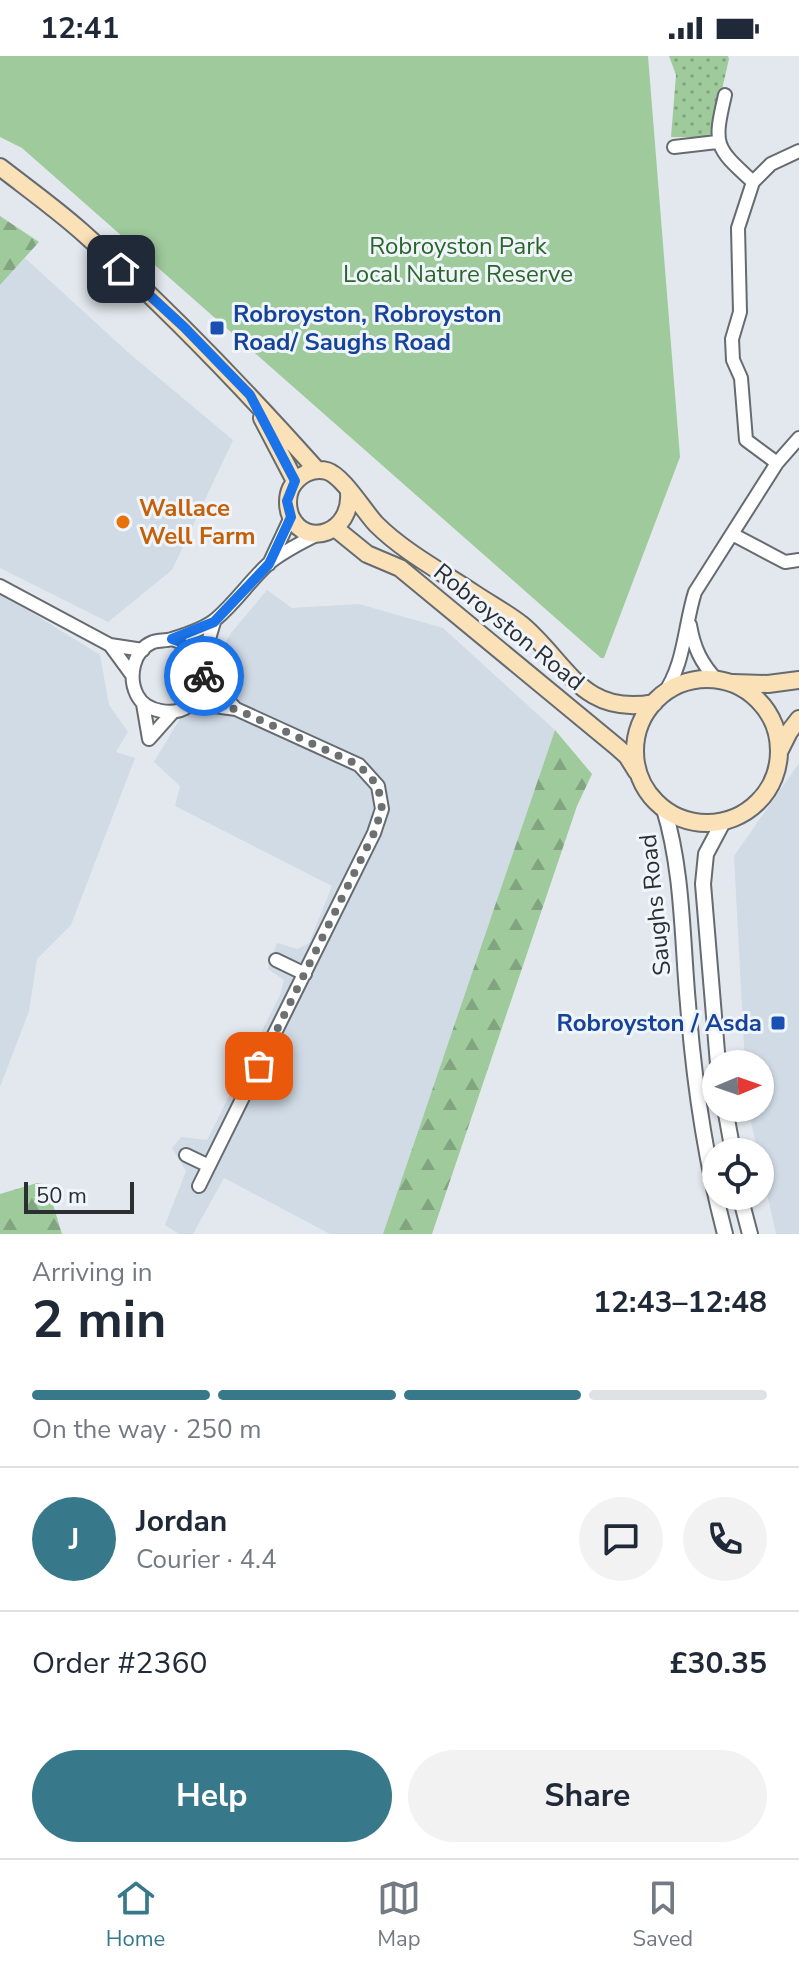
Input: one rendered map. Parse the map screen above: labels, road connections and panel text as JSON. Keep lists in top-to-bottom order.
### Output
{
  "streets": {
    "main road": ["Robroyston Road"],
    "street": ["Saughs Road"]
  },
  "crossings": [
    ["Robroyston Road", "Saughs Road"]
  ],
  "parks": ["Robroyston Park Local Nature Reserve"],
  "places": {
    "transit": ["Robroyston, Robroyston Road/ Saughs Road", "Robroyston / Asda"],
    "other": ["Wallace Well Farm"]
  },
  "scale_bar": "50 m",
  "north": "right",
  "page": {
    "status": "12:41",
    "scale": "50 m",
    "heading": ["2 min", "Arriving in", "12:43–12:48"],
    "panel": [
      "Jordan",
      "Courier · 4.4",
      "Order #2360",
      "£30.35"
    ],
    "bar": "On the way · 250 m",
    "round": "J",
    "buttons": ["Help", "Share"],
    "tabs": ["Home", "Map", "Saved"]
  }
}
